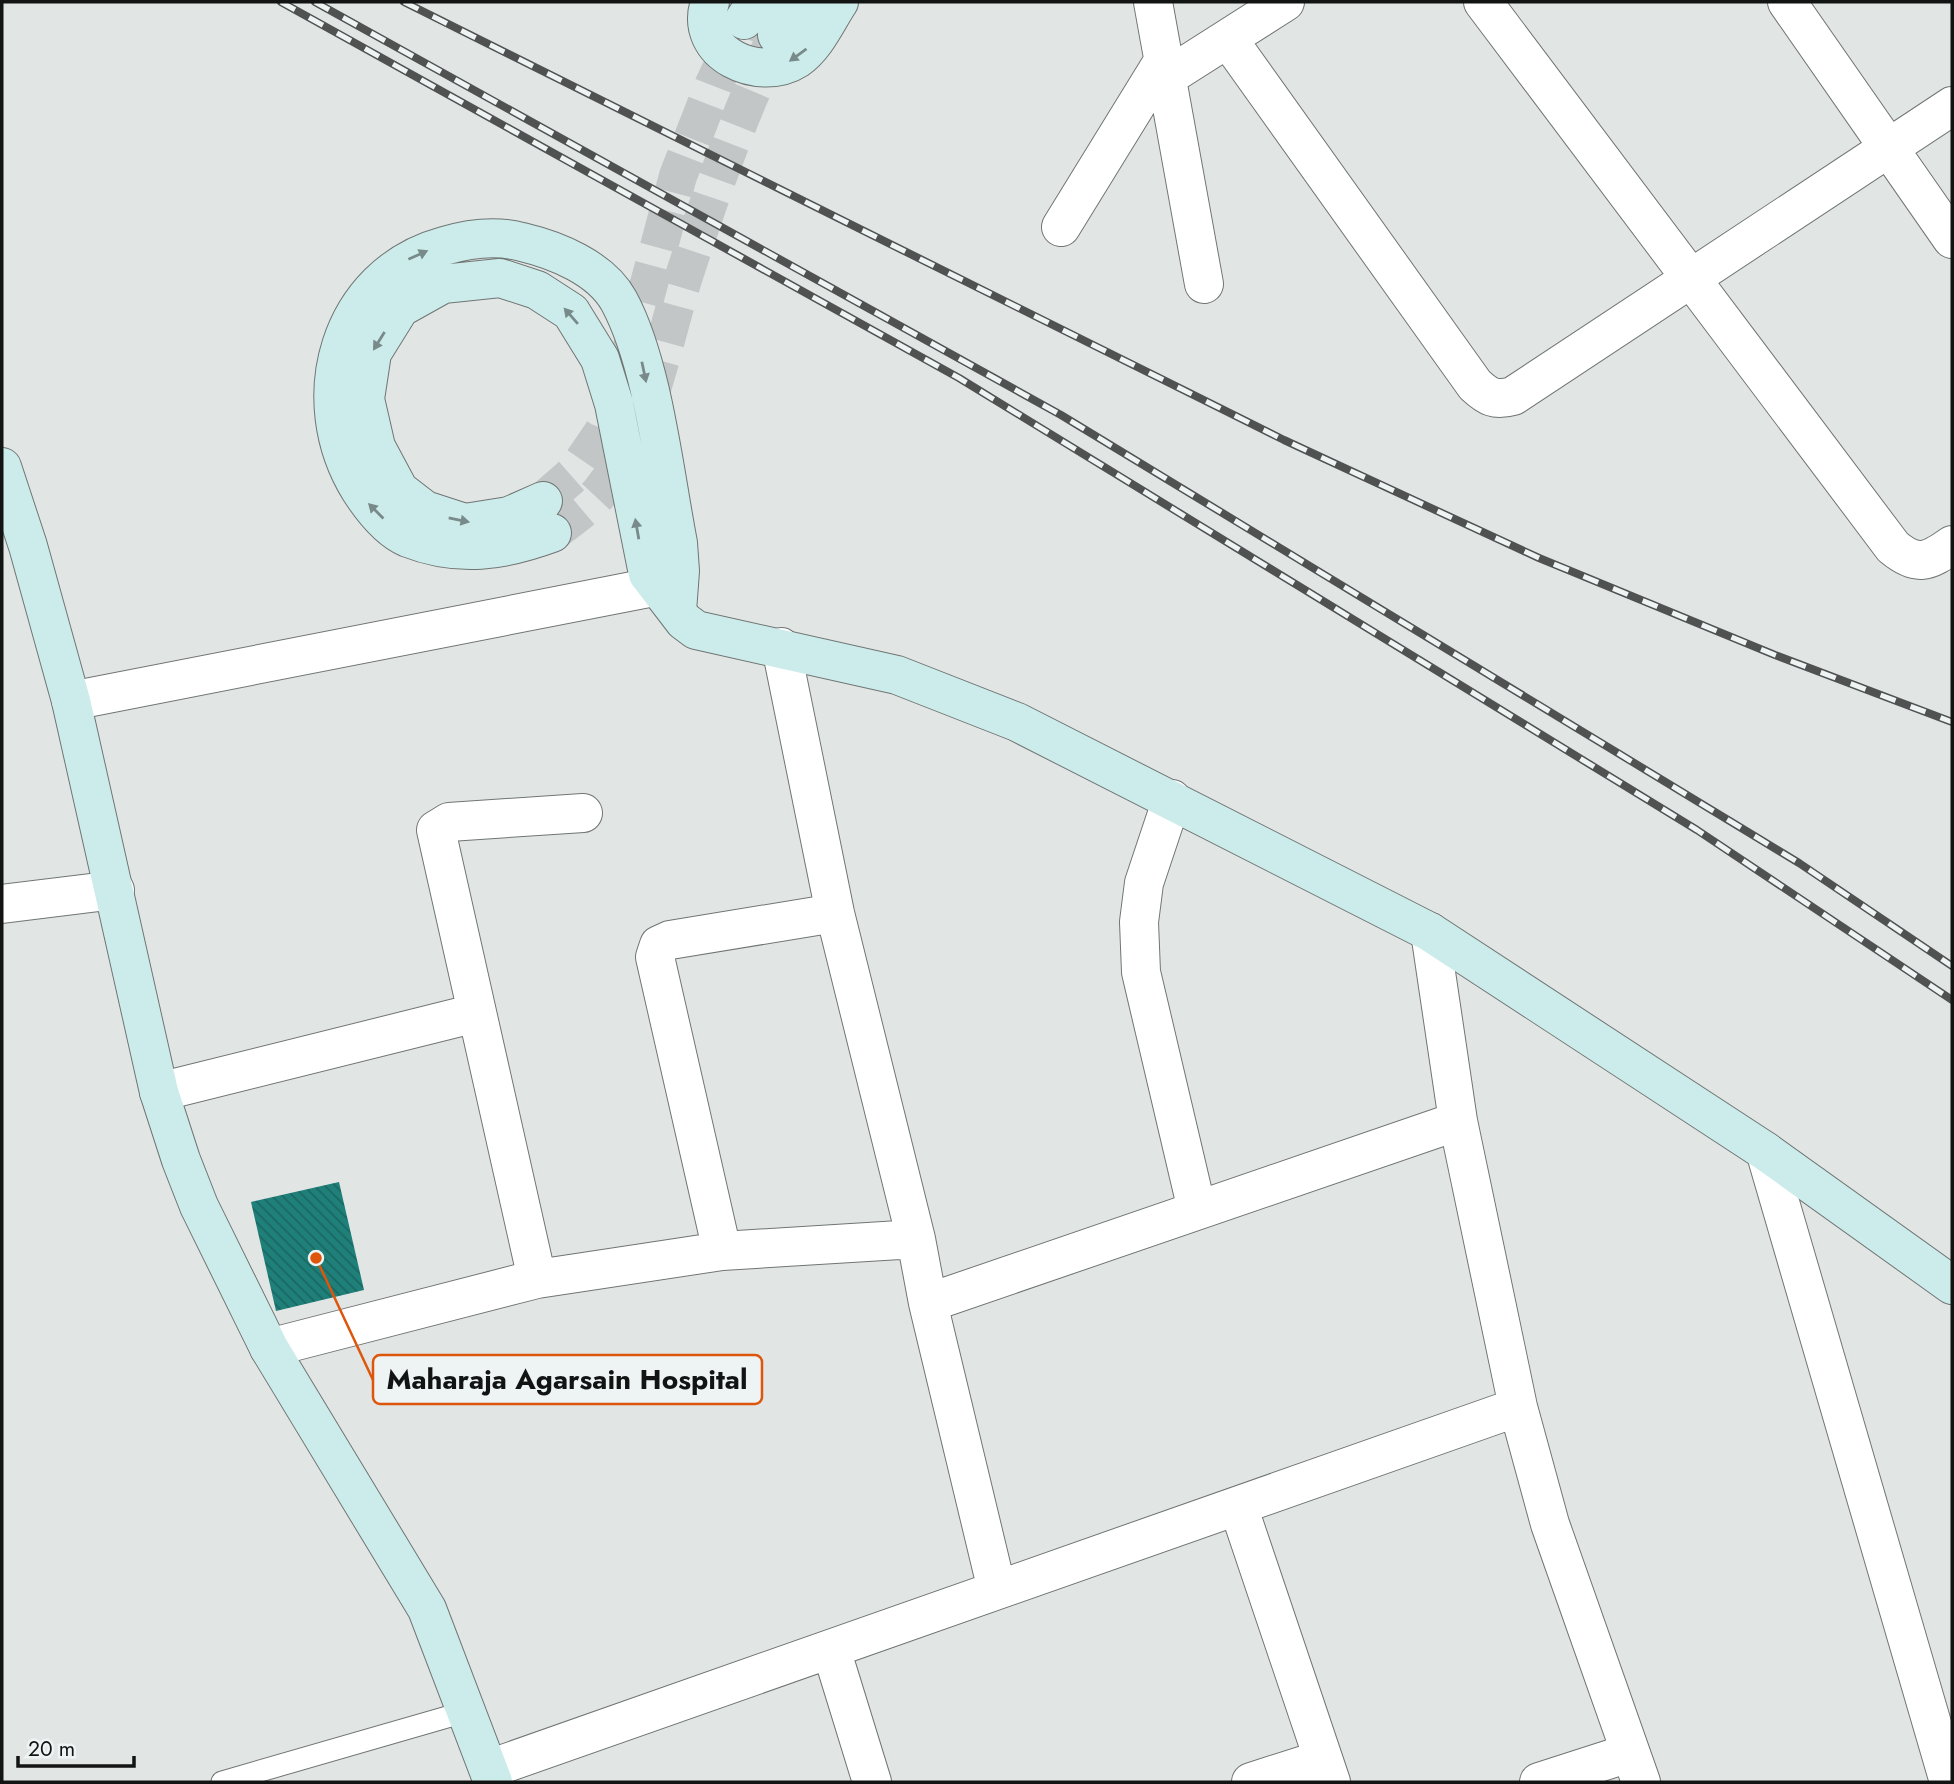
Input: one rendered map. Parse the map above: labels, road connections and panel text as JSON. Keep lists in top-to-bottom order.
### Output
{
  "places": ["Maharaja Agarsain Hospital"],
  "scale_bar": "20 m"
}
